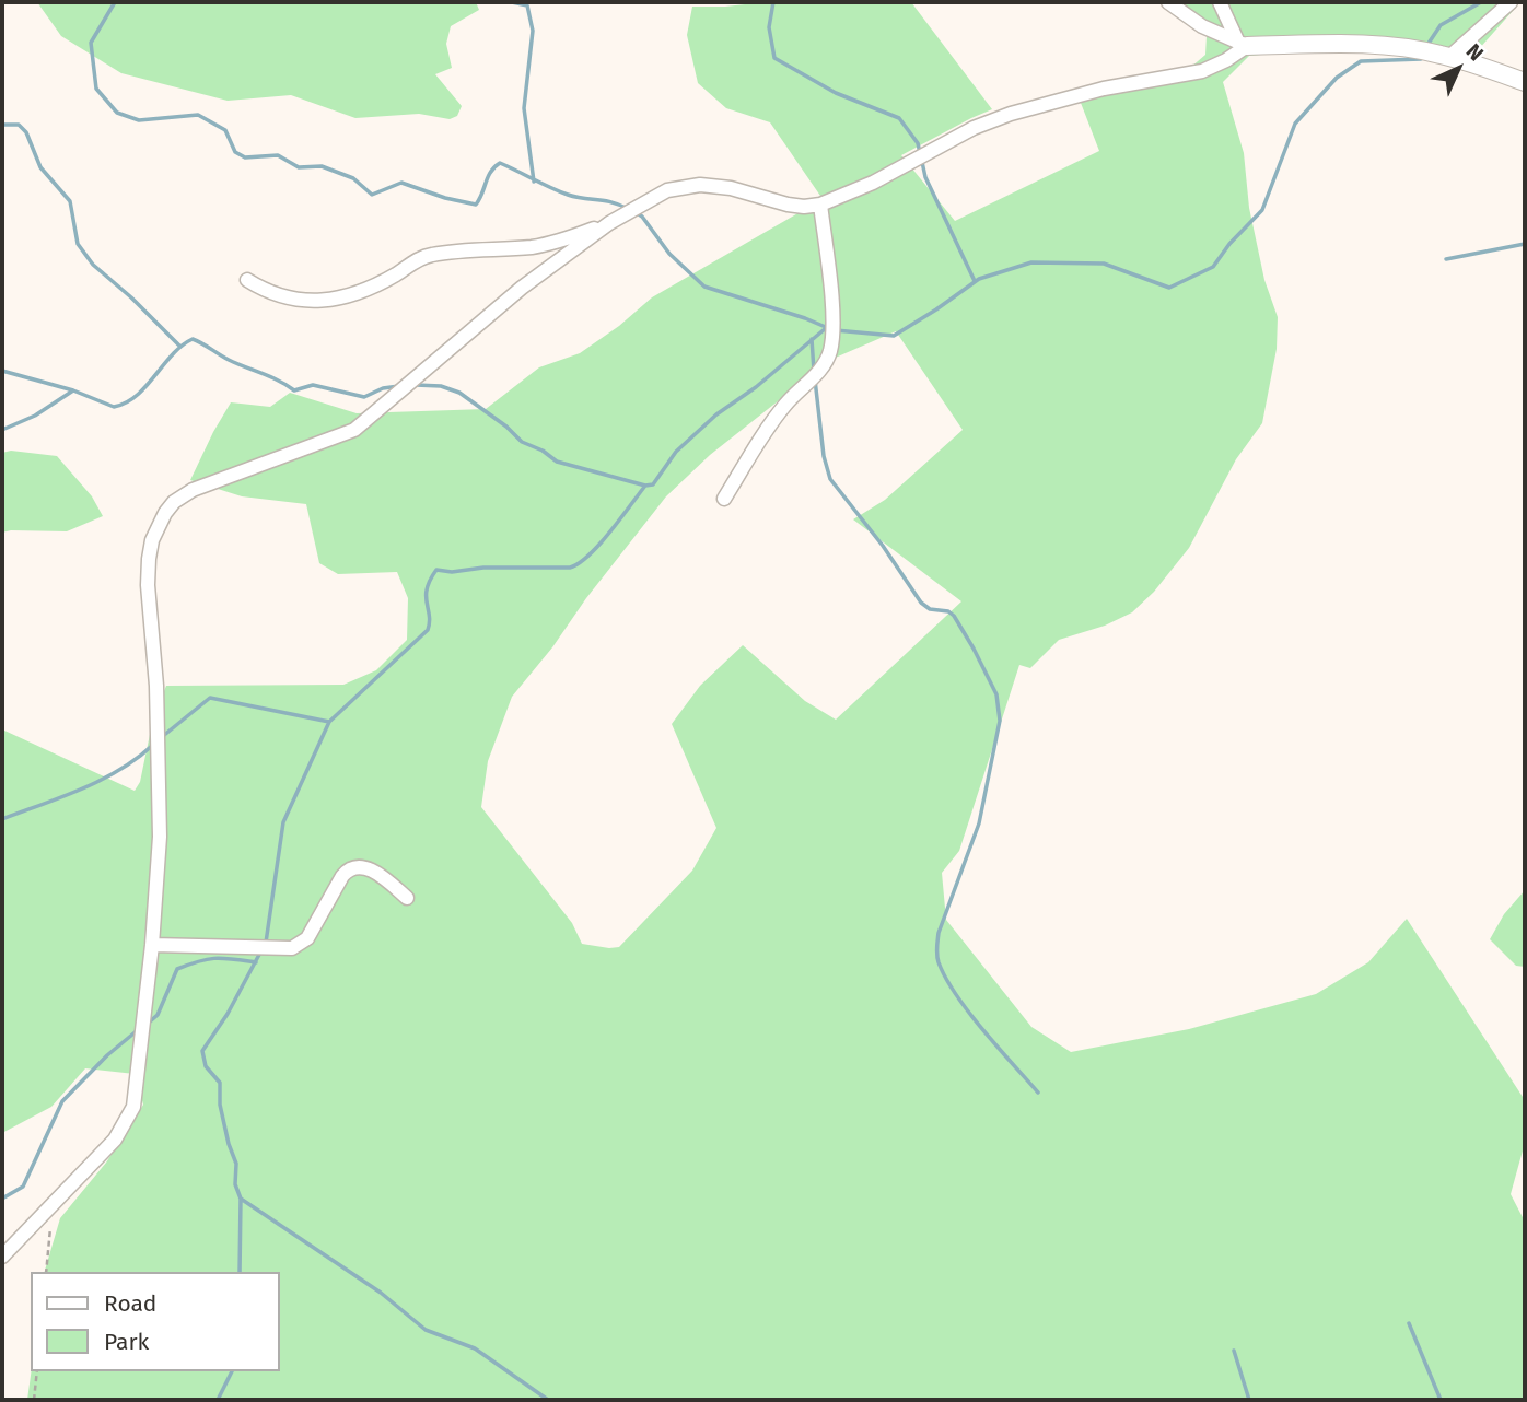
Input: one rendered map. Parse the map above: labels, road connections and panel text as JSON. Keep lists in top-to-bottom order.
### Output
{
  "legend": ["Road", "Park"],
  "north": "top right"
}
